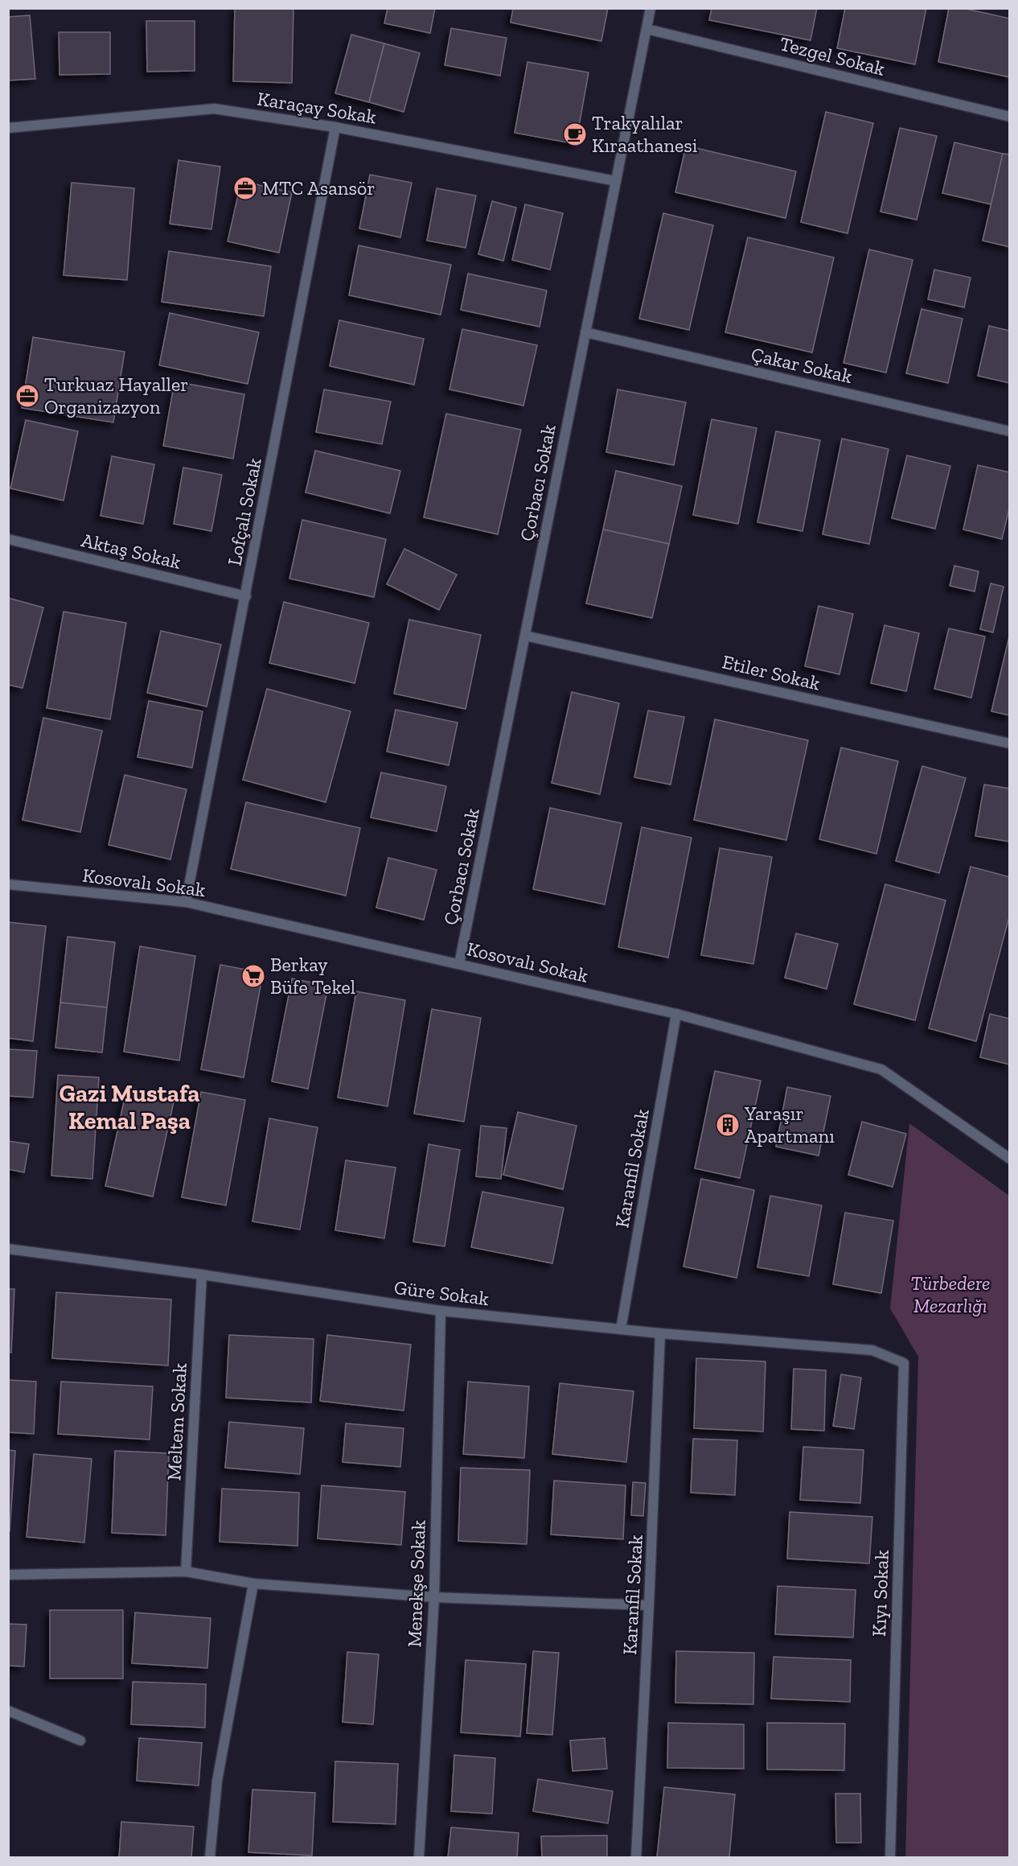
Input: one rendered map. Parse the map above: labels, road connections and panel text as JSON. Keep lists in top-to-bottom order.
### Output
{
  "streets": {
    "street": [
      "Tezgel Sokak",
      "Karaçay Sokak",
      "Çakar Sokak",
      "Çorbacı Sokak",
      "Lofçalı Sokak",
      "Aktaş Sokak",
      "Etiler Sokak",
      "Kosovalı Sokak",
      "Karanfil Sokak",
      "Güre Sokak",
      "Meltem Sokak",
      "Menekşe Sokak",
      "Kıyı Sokak"
    ]
  },
  "crossings": [
    ["Tezgel Sokak", "Çorbacı Sokak"],
    ["Karaçay Sokak", "Çorbacı Sokak"],
    ["Karaçay Sokak", "Lofçalı Sokak"],
    ["Çakar Sokak", "Çorbacı Sokak"],
    ["Çorbacı Sokak", "Etiler Sokak"],
    ["Çorbacı Sokak", "Kosovalı Sokak"],
    ["Lofçalı Sokak", "Aktaş Sokak"],
    ["Lofçalı Sokak", "Kosovalı Sokak"],
    ["Kosovalı Sokak", "Karanfil Sokak"],
    ["Karanfil Sokak", "Güre Sokak"],
    ["Güre Sokak", "Meltem Sokak"],
    ["Güre Sokak", "Menekşe Sokak"],
    ["Güre Sokak", "Kıyı Sokak"]
  ],
  "districts": ["Gazi Mustafa Kemal Paşa"],
  "parks": ["Türbedere Mezarlığı"],
  "places": {
    "cafe": ["Trakyalılar Kıraathanesi"],
    "office": ["MTC Asansör", "Turkuaz Hayaller Organizazyon"],
    "supermarket": ["Berkay Büfe Tekel"],
    "building": ["Yaraşır Apartmanı"]
  }
}
